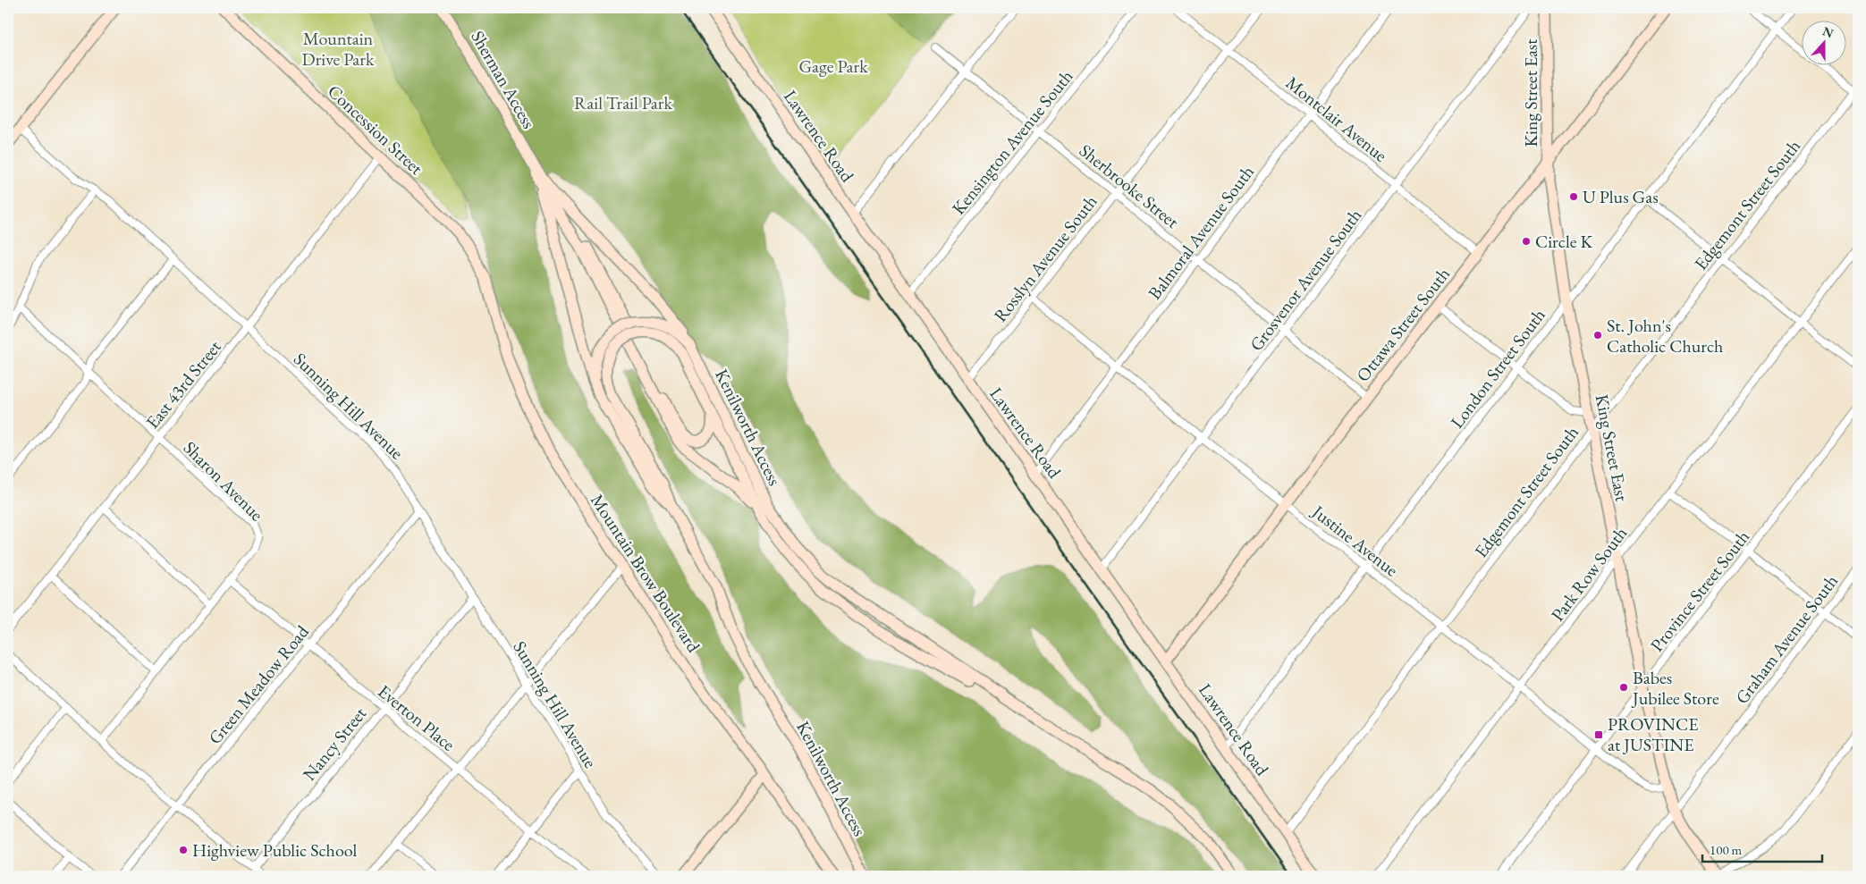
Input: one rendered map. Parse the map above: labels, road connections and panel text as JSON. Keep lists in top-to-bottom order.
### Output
{
  "streets": {
    "main road": [
      "Sherman Access",
      "King Street East",
      "Concession Street",
      "Lawrence Road",
      "Ottawa Street South",
      "Kenilworth Access",
      "Mountain Brow Boulevard"
    ],
    "street": [
      "Montclair Avenue",
      "Kensington Avenue South",
      "Sherbrooke Street",
      "Edgemont Street South",
      "Balmoral Avenue South",
      "Rosslyn Avenue South",
      "Grosvenor Avenue South",
      "London Street South",
      "East 43rd Street",
      "Sunning Hill Avenue",
      "Sharon Avenue",
      "Justine Avenue",
      "Park Row South",
      "Province Street South",
      "Graham Avenue South",
      "Green Meadow Road",
      "Everton Place",
      "Nancy Street"
    ]
  },
  "crossings": [
    ["King Street East", "Edgemont Street South"],
    ["King Street East", "Ottawa Street South"],
    ["King Street East", "London Street South"],
    ["King Street East", "Justine Avenue"],
    ["King Street East", "Park Row South"],
    ["King Street East", "Province Street South"],
    ["King Street East", "Graham Avenue South"],
    ["Montclair Avenue", "Balmoral Avenue South"],
    ["Montclair Avenue", "Rosslyn Avenue South"],
    ["Montclair Avenue", "Grosvenor Avenue South"],
    ["Montclair Avenue", "Ottawa Street South"],
    ["Concession Street", "East 43rd Street"],
    ["Concession Street", "Mountain Brow Boulevard"],
    ["Lawrence Road", "Kensington Avenue South"],
    ["Lawrence Road", "Edgemont Street South"],
    ["Lawrence Road", "Balmoral Avenue South"],
    ["Lawrence Road", "Rosslyn Avenue South"],
    ["Lawrence Road", "Grosvenor Avenue South"],
    ["Lawrence Road", "Ottawa Street South"],
    ["Lawrence Road", "London Street South"],
    ["Kensington Avenue South", "Sherbrooke Street"],
    ["Sherbrooke Street", "Balmoral Avenue South"],
    ["Sherbrooke Street", "Rosslyn Avenue South"],
    ["Sherbrooke Street", "Grosvenor Avenue South"],
    ["Sherbrooke Street", "Ottawa Street South"],
    ["Edgemont Street South", "Justine Avenue"],
    ["Balmoral Avenue South", "Justine Avenue"],
    ["Rosslyn Avenue South", "Justine Avenue"],
    ["Grosvenor Avenue South", "Justine Avenue"],
    ["Ottawa Street South", "Justine Avenue"],
    ["London Street South", "Justine Avenue"],
    ["East 43rd Street", "Sunning Hill Avenue"],
    ["East 43rd Street", "Sharon Avenue"],
    ["Sunning Hill Avenue", "Green Meadow Road"],
    ["Sunning Hill Avenue", "Nancy Street"],
    ["Sharon Avenue", "Everton Place"],
    ["Justine Avenue", "Park Row South"],
    ["Justine Avenue", "Province Street South"],
    ["Green Meadow Road", "Everton Place"],
    ["Everton Place", "Nancy Street"]
  ],
  "parks": ["Mountain Drive Park", "Gage Park", "Rail Trail Park"],
  "places": {
    "other": [
      "U Plus Gas",
      "Circle K",
      "St. John's Catholic Church",
      "Babes Jubilee Store",
      "Highview Public School"
    ],
    "transit": ["PROVINCE at JUSTINE"]
  },
  "scale_bar": "100 m",
  "north": "top"
}
